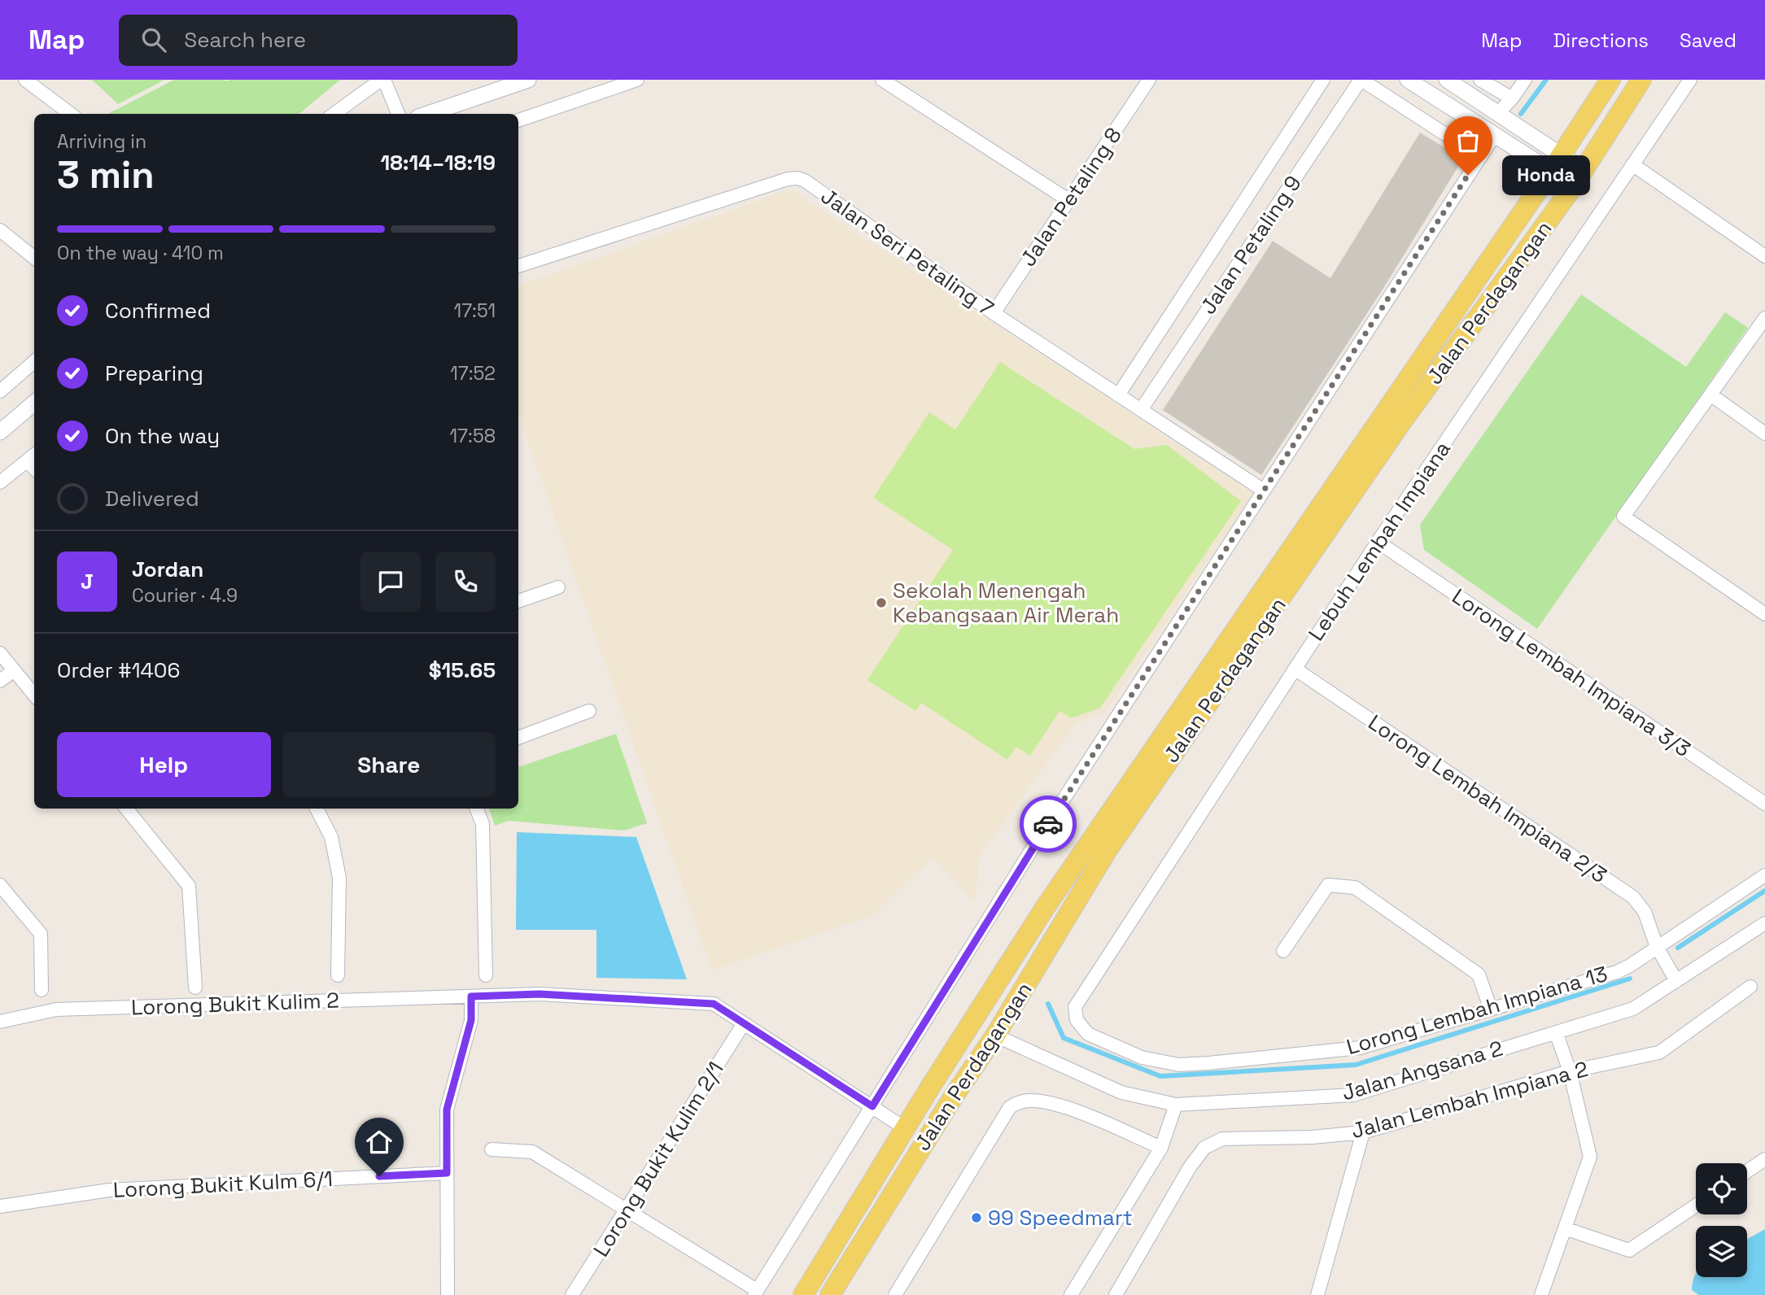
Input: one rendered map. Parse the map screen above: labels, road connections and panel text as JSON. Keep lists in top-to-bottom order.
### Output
{
  "streets": {
    "main road": ["Jalan Perdagangan"],
    "street": [
      "Jalan Petaling 8",
      "Jalan Petaling 9",
      "Jalan Seri Petaling 7",
      "Lebuh Lembah Impiana",
      "Lorong Lembah Impiana 3/3",
      "Lorong Lembah Impiana 2/3",
      "Lorong Bukit Kulim 2",
      "Lorong Lembah Impiana 13",
      "Jalan Angsana 2",
      "Jalan Lembah Impiana 2",
      "Lorong Bukit Kulim 2/1",
      "Lorong Bukit Kulm 6/1"
    ]
  },
  "crossings": [
    ["Jalan Petaling 8", "Jalan Seri Petaling 7"],
    ["Jalan Petaling 9", "Jalan Seri Petaling 7"],
    ["Jalan Perdagangan", "Lorong Bukit Kulim 2"],
    ["Jalan Perdagangan", "Jalan Angsana 2"],
    ["Lebuh Lembah Impiana", "Lorong Lembah Impiana 3/3"],
    ["Lebuh Lembah Impiana", "Lorong Lembah Impiana 2/3"],
    ["Lebuh Lembah Impiana", "Lorong Lembah Impiana 13"],
    ["Lorong Lembah Impiana 2/3", "Lorong Lembah Impiana 13"],
    ["Lorong Lembah Impiana 2/3", "Jalan Angsana 2"],
    ["Lorong Bukit Kulim 2", "Lorong Bukit Kulim 2/1"]
  ],
  "places": ["Honda", "Sekolah Menengah Kebangsaan Air Merah", "99 Speedmart"],
  "page": {
    "header": "Map",
    "search": "Search here",
    "nav": ["Map", "Directions", "Saved"],
    "heading": ["3 min", "Arriving in", "18:14–18:19"],
    "panel": [
      "Jordan",
      "Courier · 4.9",
      "Order #1406",
      "$15.65"
    ],
    "bubble": "Honda",
    "bar": "On the way · 410 m",
    "list": [
      ["Confirmed", "17:51"],
      ["Preparing", "17:52"],
      ["On the way", "17:58"],
      "Delivered"
    ],
    "round": "J",
    "buttons": ["Help", "Share"]
  }
}
